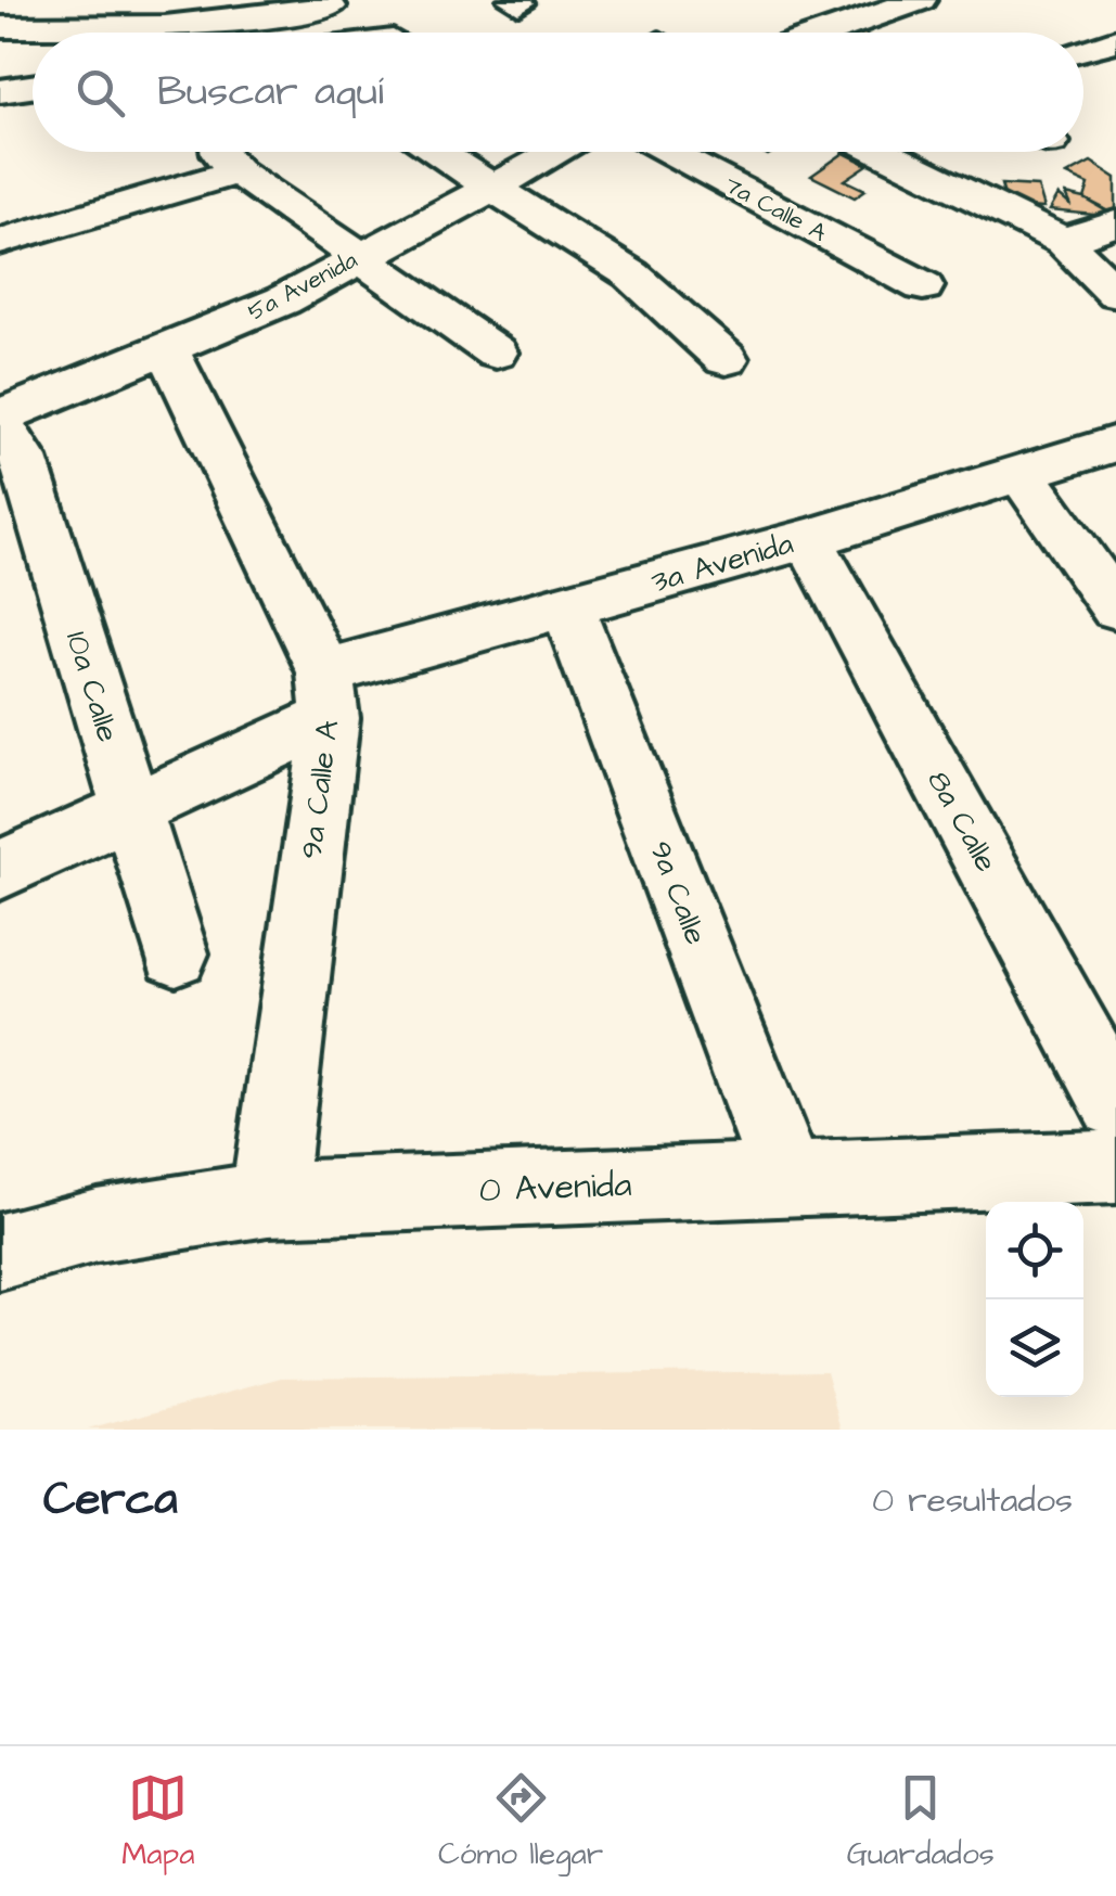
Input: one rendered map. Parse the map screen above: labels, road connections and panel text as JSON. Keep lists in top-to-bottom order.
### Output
{
  "streets": {
    "street": [
      "7a Calle A",
      "5a Avenida",
      "3a Avenida",
      "10a Calle",
      "9a Calle A",
      "8a Calle",
      "9a Calle",
      "0 Avenida"
    ]
  },
  "crossings": [
    ["5a Avenida", "10a Calle"],
    ["3a Avenida", "10a Calle"],
    ["3a Avenida", "9a Calle A"],
    ["3a Avenida", "8a Calle"],
    ["3a Avenida", "9a Calle"],
    ["9a Calle A", "0 Avenida"],
    ["9a Calle", "0 Avenida"]
  ],
  "page": {
    "search": "Buscar aquí",
    "heading": ["Cerca", "0 resultados"],
    "nav": ["Mapa", "Cómo llegar", "Guardados"]
  }
}
